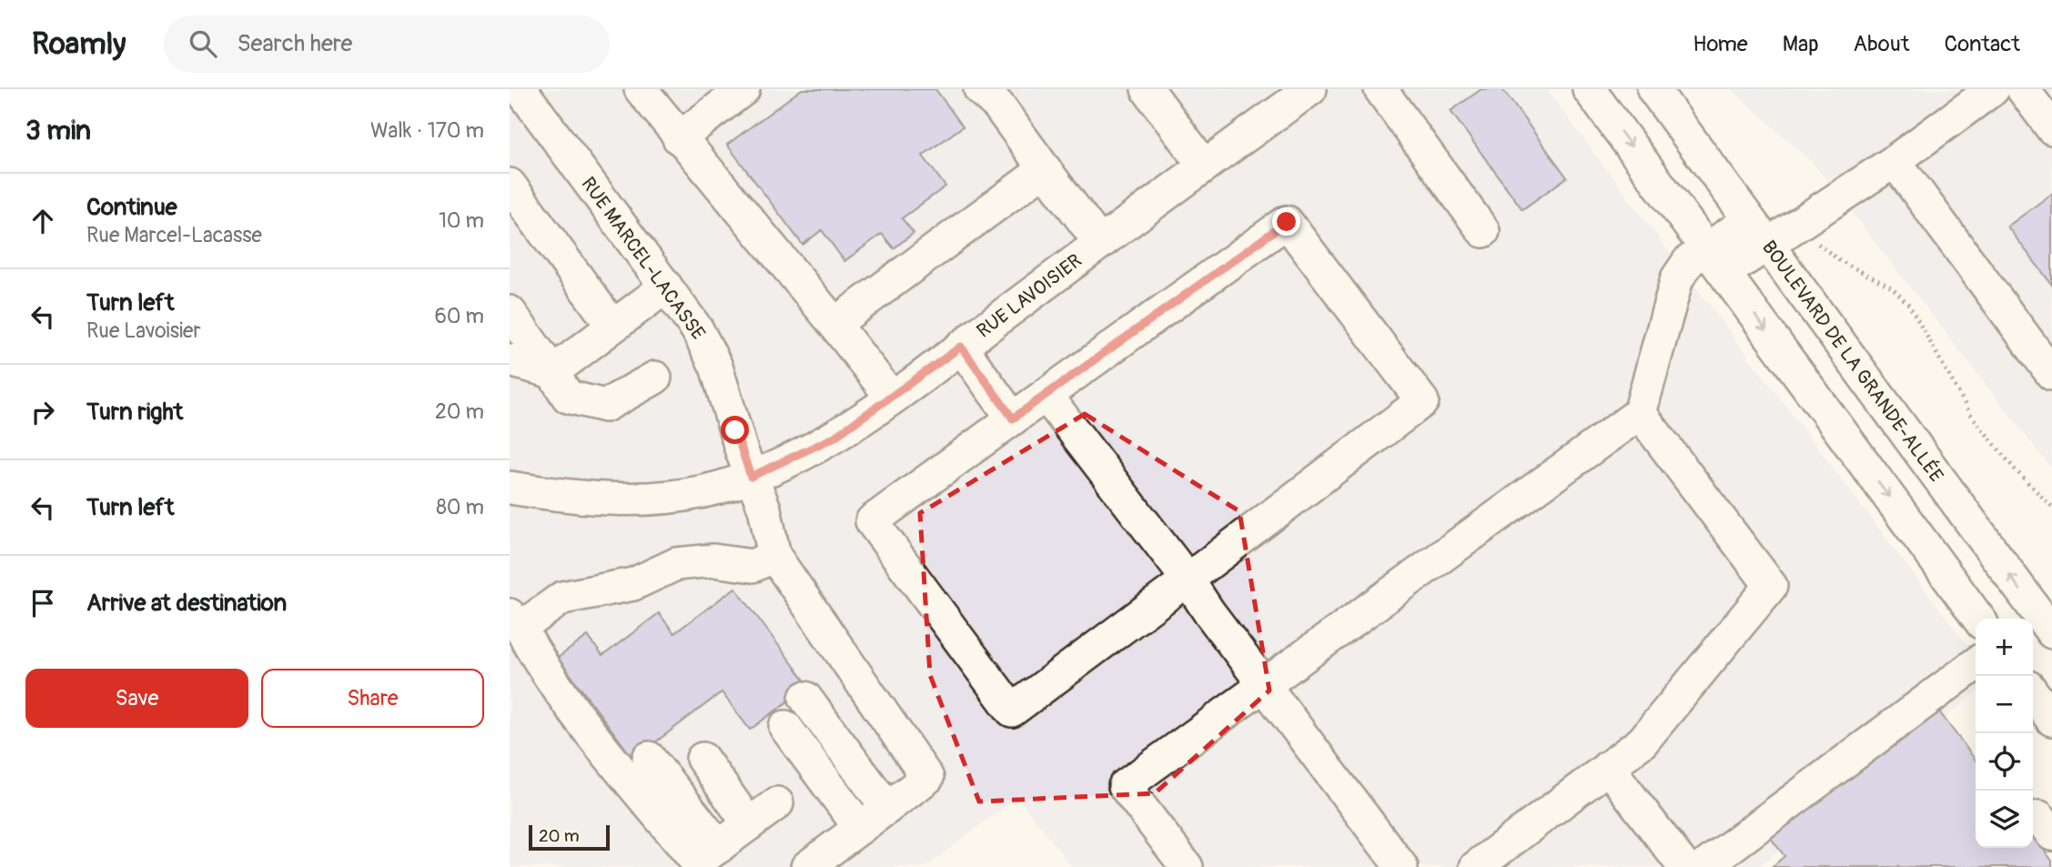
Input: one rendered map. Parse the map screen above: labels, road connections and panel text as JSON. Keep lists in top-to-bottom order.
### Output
{
  "streets": {
    "street": ["RUE MARCEL-LACASSE", "RUE LAVOISIER", "BOULEVARD DE LA GRANDE-ALLÉE"]
  },
  "crossings": [
    ["RUE MARCEL-LACASSE", "RUE LAVOISIER"]
  ],
  "scale_bar": "20 m",
  "page": {
    "header": "Roamly",
    "search": "Search here",
    "nav": [
      "Home",
      "Map",
      "About",
      "Contact"
    ],
    "heading": ["3 min", "Walk · 170 m"],
    "list": [
      ["Continue", "Rue Marcel-Lacasse", "10 m"],
      ["Turn left", "Rue Lavoisier", "60 m"],
      ["Turn right", "20 m"],
      ["Turn left", "80 m"],
      "Arrive at destination"
    ],
    "map_buttons": ["+", "−"],
    "buttons": ["Save", "Share"],
    "scale": "20 m"
  }
}
